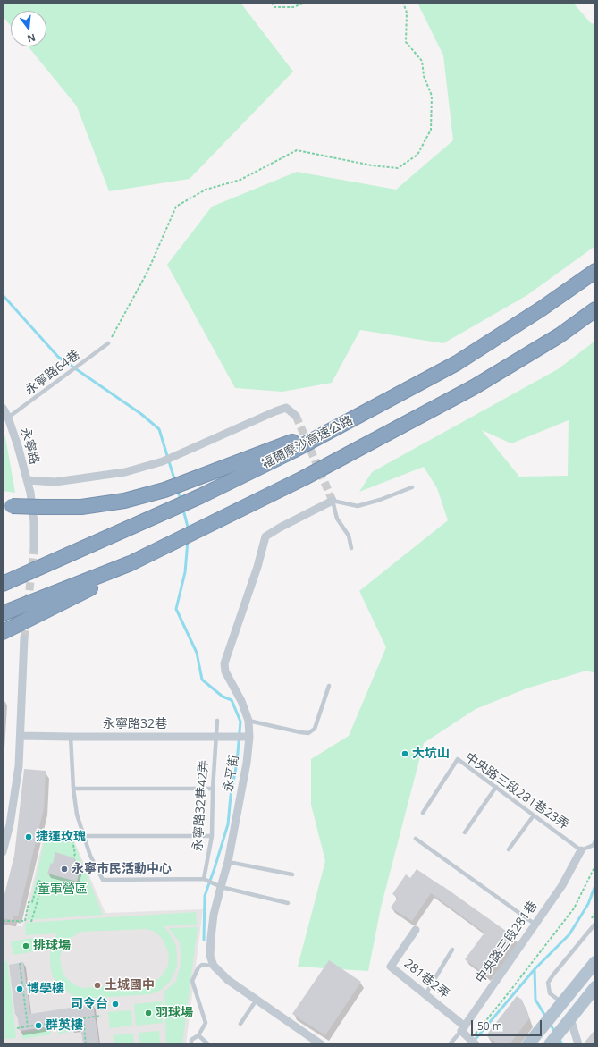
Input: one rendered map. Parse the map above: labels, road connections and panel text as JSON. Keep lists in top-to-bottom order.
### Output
{
  "streets": {
    "highway": ["福爾摩沙高速公路"],
    "street": [
      "永寧路",
      "永寧路32巷",
      "永平街",
      "中央路三段281巷",
      "281巷2弄"
    ],
    "lane": ["永寧路64巷", "中央路三段281巷23弄", "永寧路32巷42弄"]
  },
  "crossings": [
    ["永寧路64巷", "永寧路"],
    ["永寧路32巷", "永平街"],
    ["永寧路32巷", "永寧路32巷42弄"],
    ["中央路三段281巷23弄", "中央路三段281巷"],
    ["中央路三段281巷", "281巷2弄"]
  ],
  "parks": ["童軍營區"],
  "places": [
    "大坑山",
    "捷運玫瑰",
    "永寧市民活動中心",
    "排球場",
    "土城國中",
    "博學樓",
    "司令台",
    "羽球場",
    "群英樓"
  ],
  "scale_bar": "50 m",
  "north": "bottom"
}
